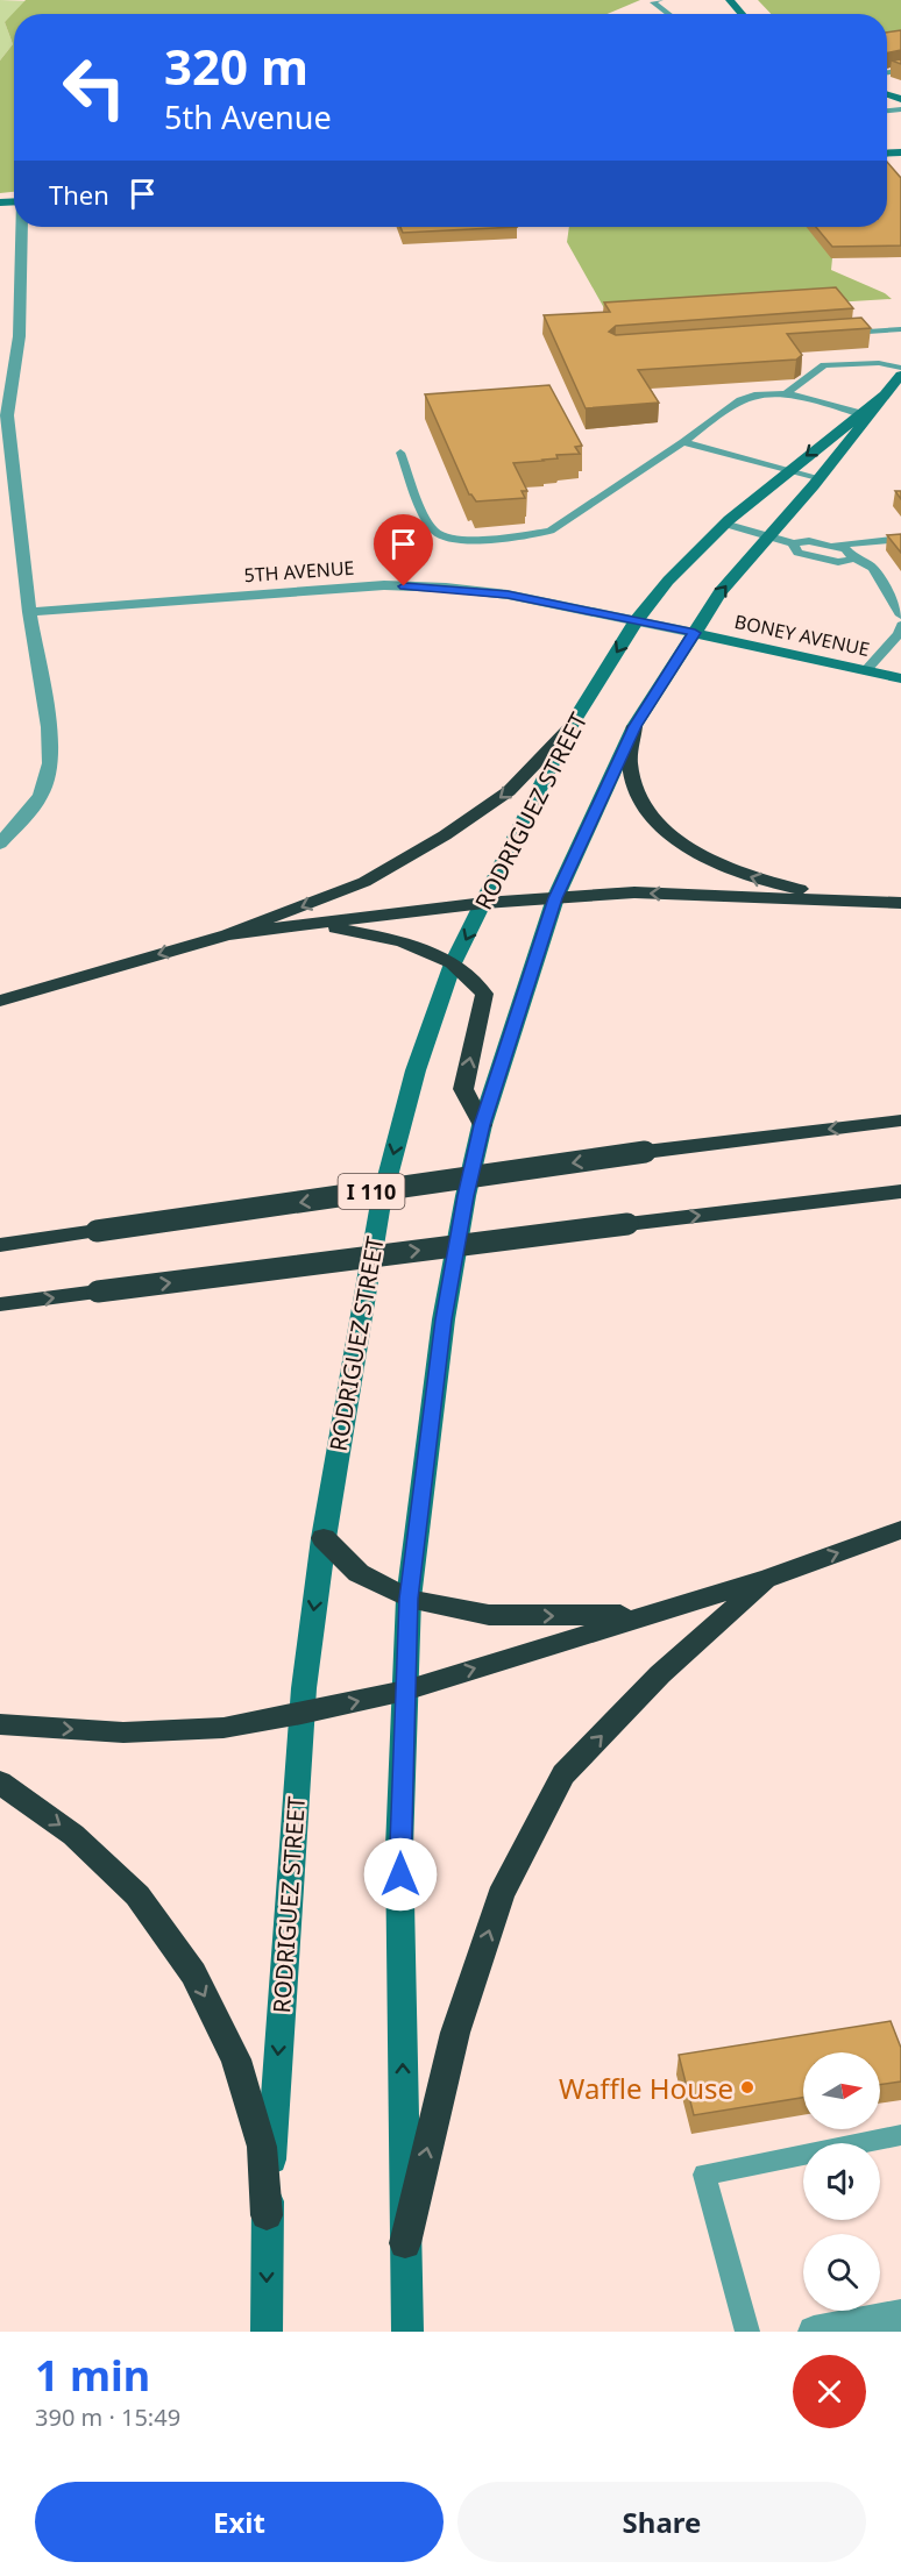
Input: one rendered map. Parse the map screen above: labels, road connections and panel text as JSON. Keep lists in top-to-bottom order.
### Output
{
  "streets": {
    "highway": ["I 110"],
    "main road": ["BONEY AVENUE", "RODRIGUEZ STREET"],
    "street": ["5TH AVENUE"]
  },
  "crossings": [
    ["5TH AVENUE", "BONEY AVENUE"],
    ["5TH AVENUE", "RODRIGUEZ STREET"],
    ["BONEY AVENUE", "RODRIGUEZ STREET"]
  ],
  "places": ["Waffle House"],
  "north": "right",
  "page": {
    "turn": ["320 m", "5th Avenue"],
    "then": "Then",
    "heading": ["1 min", "390 m · 15:49"],
    "buttons": ["Exit", "Share"]
  }
}
